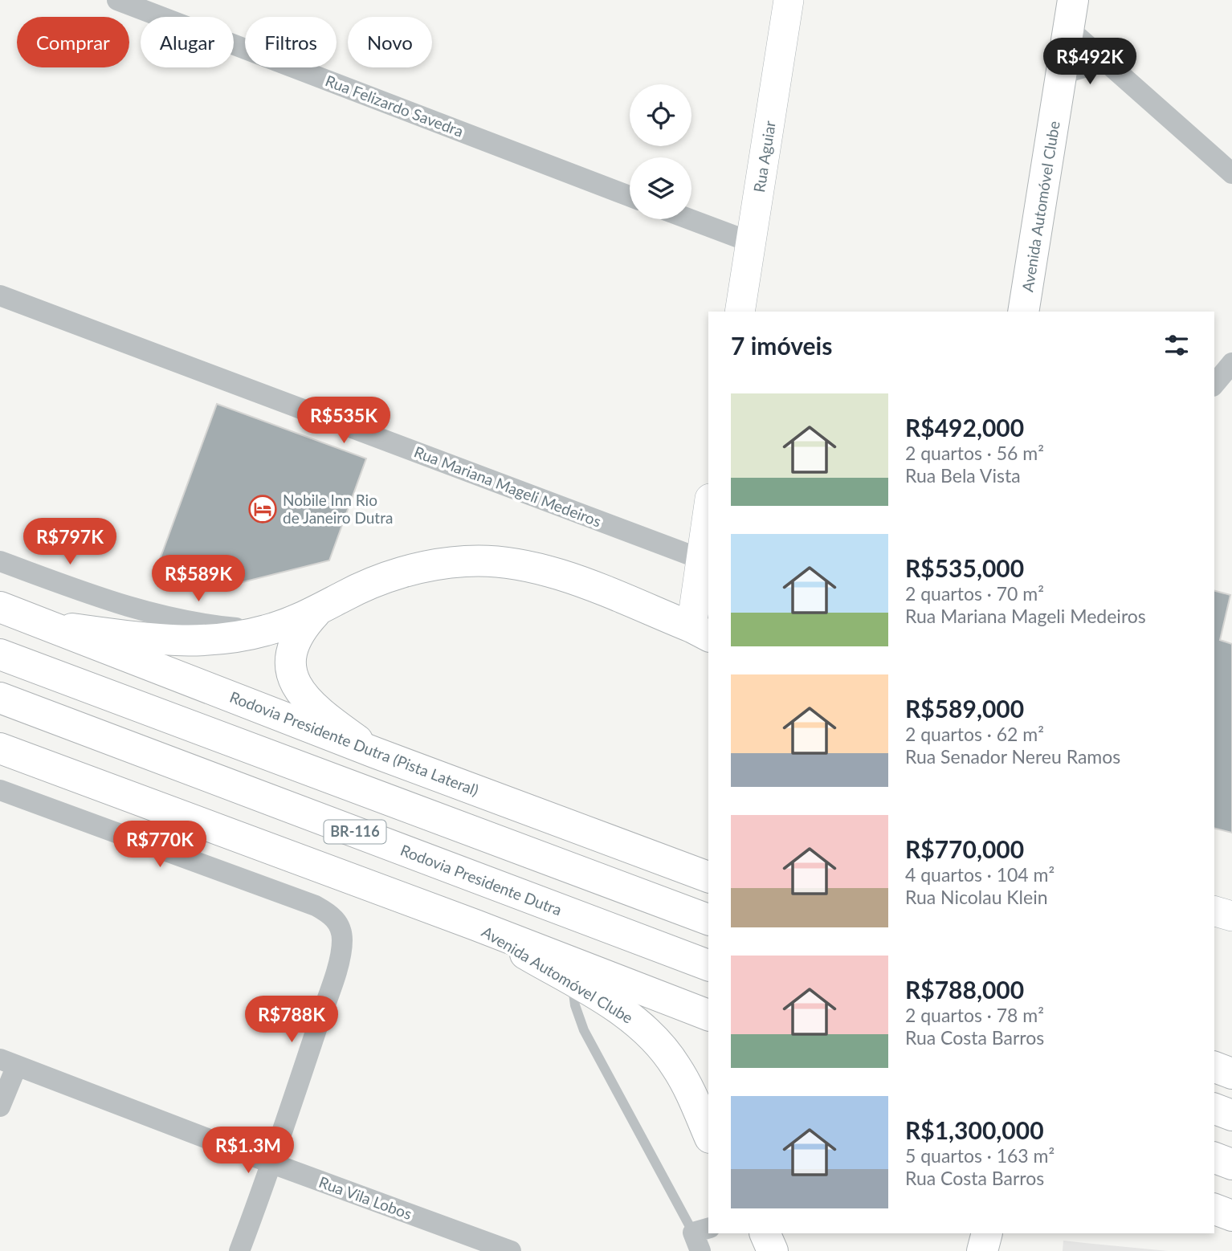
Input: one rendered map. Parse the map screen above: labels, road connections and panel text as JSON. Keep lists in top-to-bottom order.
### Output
{
  "streets": {
    "main road": [
      "Rua Aguiar",
      "Avenida Automóvel Clube",
      "Rodovia Presidente Dutra (Pista Lateral)",
      "BR-116",
      "Rodovia Presidente Dutra"
    ],
    "street": ["Rua Felizardo Savedra", "Rua Mariana Mageli Medeiros", "Rua Vila Lobos"]
  },
  "places": {
    "hotel": ["Nobile Inn Rio de Janeiro Dutra"]
  },
  "page": {
    "chip": [
      "Comprar",
      "Alugar",
      "Filtros",
      "Novo"
    ],
    "price": [
      "R$492K",
      "R$535K",
      "R$797K",
      "R$589K",
      "R$770K",
      "R$788K",
      "R$1.3M"
    ],
    "heading": "7 imóveis",
    "list": [
      {
        "name": "R$492,000",
        "note": "2 quartos · 56 m² · Rua Bela Vista"
      },
      {
        "name": "R$535,000",
        "note": "2 quartos · 70 m² · Rua Mariana Mageli Medeiros"
      },
      {
        "name": "R$589,000",
        "note": "2 quartos · 62 m² · Rua Senador Nereu Ramos"
      },
      {
        "name": "R$770,000",
        "note": "4 quartos · 104 m² · Rua Nicolau Klein"
      },
      {
        "name": "R$788,000",
        "note": "2 quartos · 78 m² · Rua Costa Barros"
      },
      {
        "name": "R$1,300,000",
        "note": "5 quartos · 163 m² · Rua Costa Barros"
      }
    ]
  }
}
